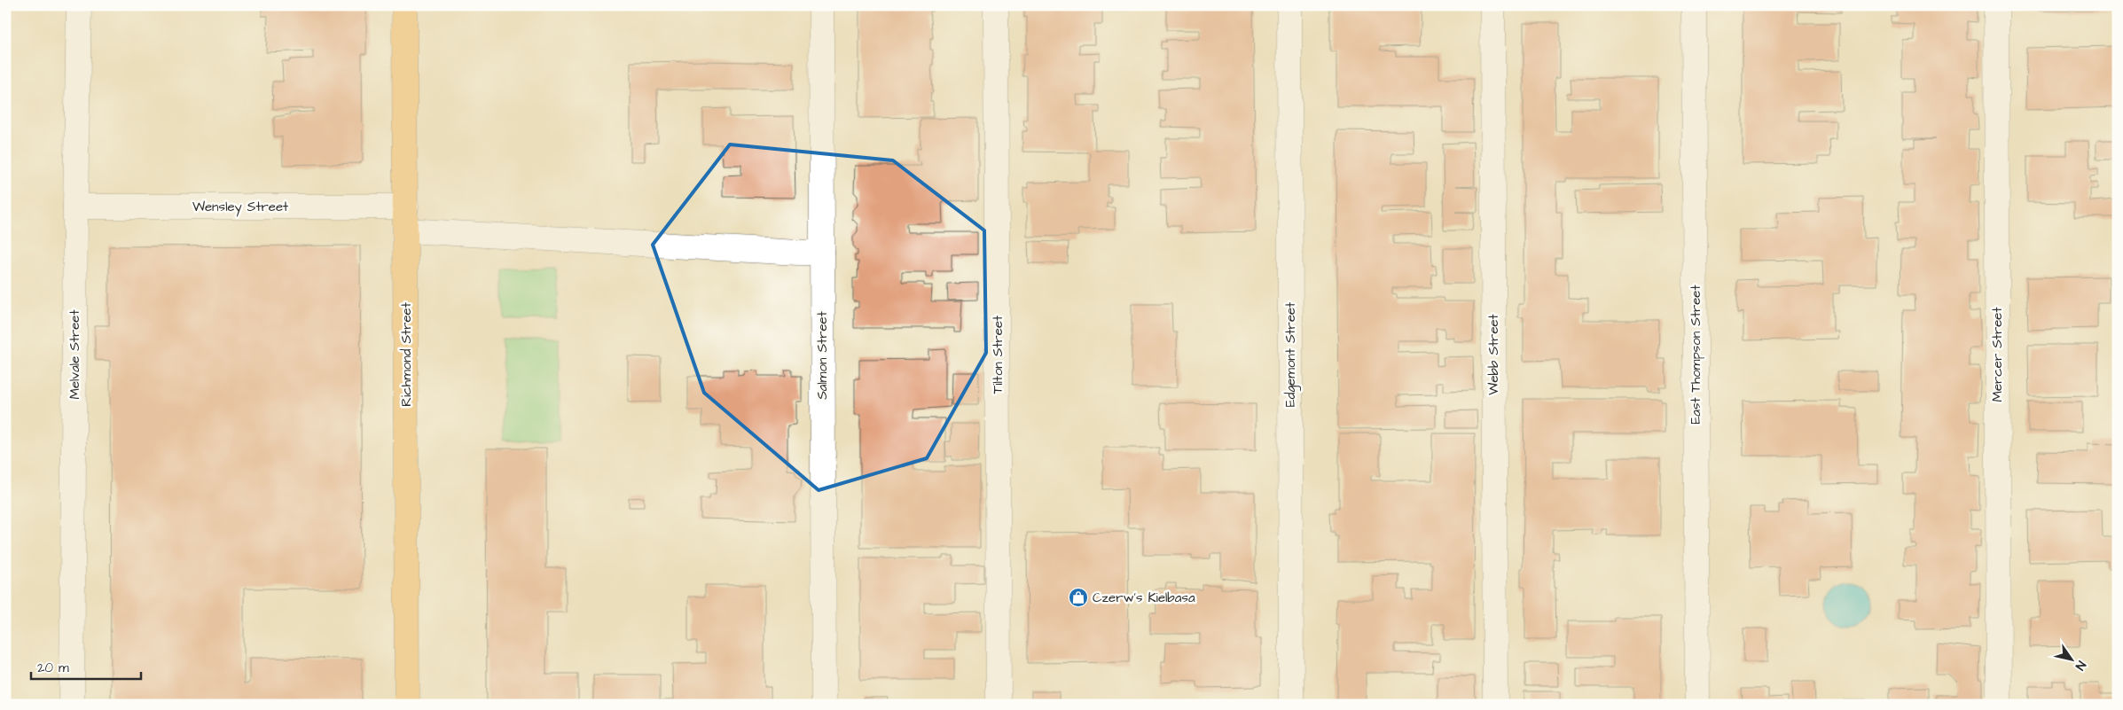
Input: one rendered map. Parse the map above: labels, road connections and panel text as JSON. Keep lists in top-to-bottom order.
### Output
{
  "streets": {
    "main road": ["Richmond Street"],
    "street": [
      "Wensley Street",
      "Melvale Street",
      "Tilton Street",
      "Edgemont Street",
      "Webb Street",
      "East Thompson Street",
      "Mercer Street",
      "Salmon Street"
    ]
  },
  "crossings": [
    ["Wensley Street", "Melvale Street"],
    ["Wensley Street", "Richmond Street"]
  ],
  "places": {
    "shop": ["Czerw's Kielbasa"]
  },
  "scale_bar": "20 m",
  "north": "bottom right"
}
